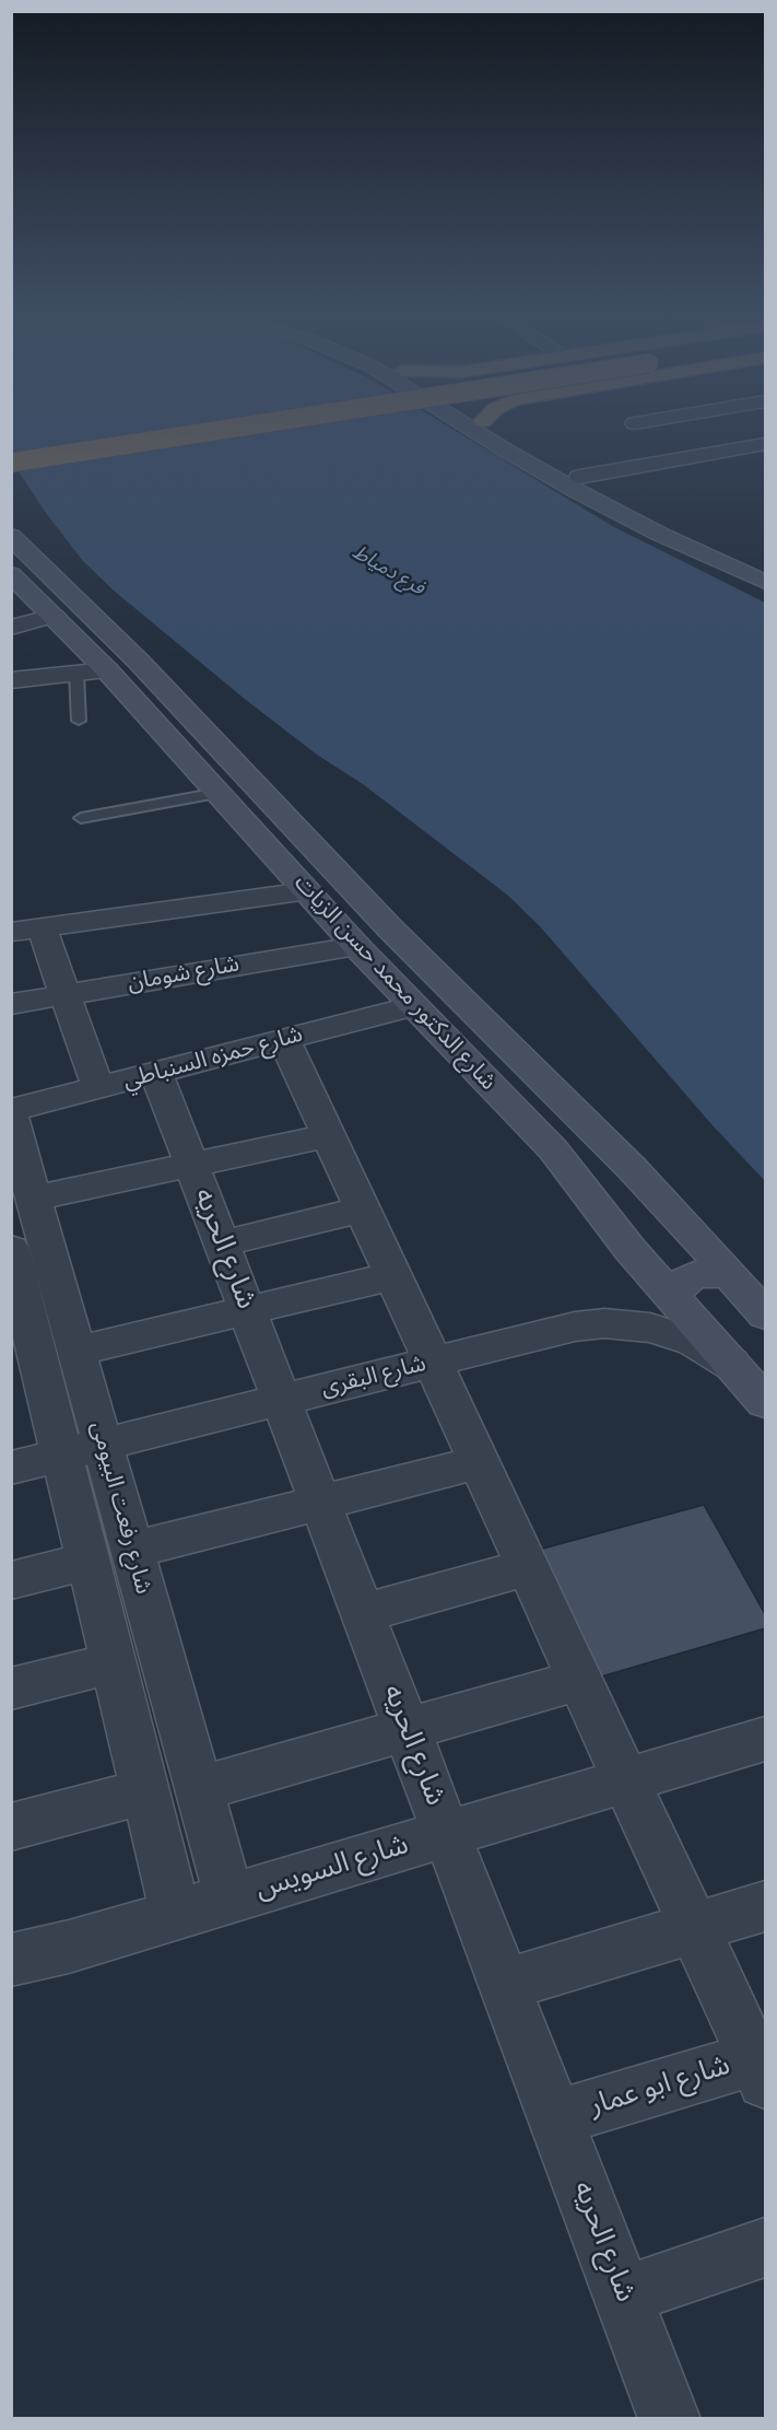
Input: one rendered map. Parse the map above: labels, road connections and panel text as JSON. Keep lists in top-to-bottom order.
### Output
{
  "streets": {
    "street": [
      "شارع شومان",
      "شارع الدكتور محمد حسن الزيات",
      "شارع حمزه السنباطي",
      "شارع الحريه",
      "شارع البقرى",
      "شارع رفعت البيومى",
      "شارع السويس",
      "شارع ابو عمار"
    ]
  },
  "crossings": [
    ["شارع شومان", "شارع الدكتور محمد حسن الزيات"],
    ["شارع الدكتور محمد حسن الزيات", "شارع حمزه السنباطي"],
    ["شارع الدكتور محمد حسن الزيات", "شارع البقرى"],
    ["شارع حمزه السنباطي", "شارع الحريه"],
    ["شارع الحريه", "شارع البقرى"],
    ["شارع الحريه", "شارع السويس"],
    ["شارع الحريه", "شارع ابو عمار"],
    ["شارع البقرى", "شارع رفعت البيومى"],
    ["شارع رفعت البيومى", "شارع السويس"]
  ],
  "water": ["فرع دمياط"]
}
